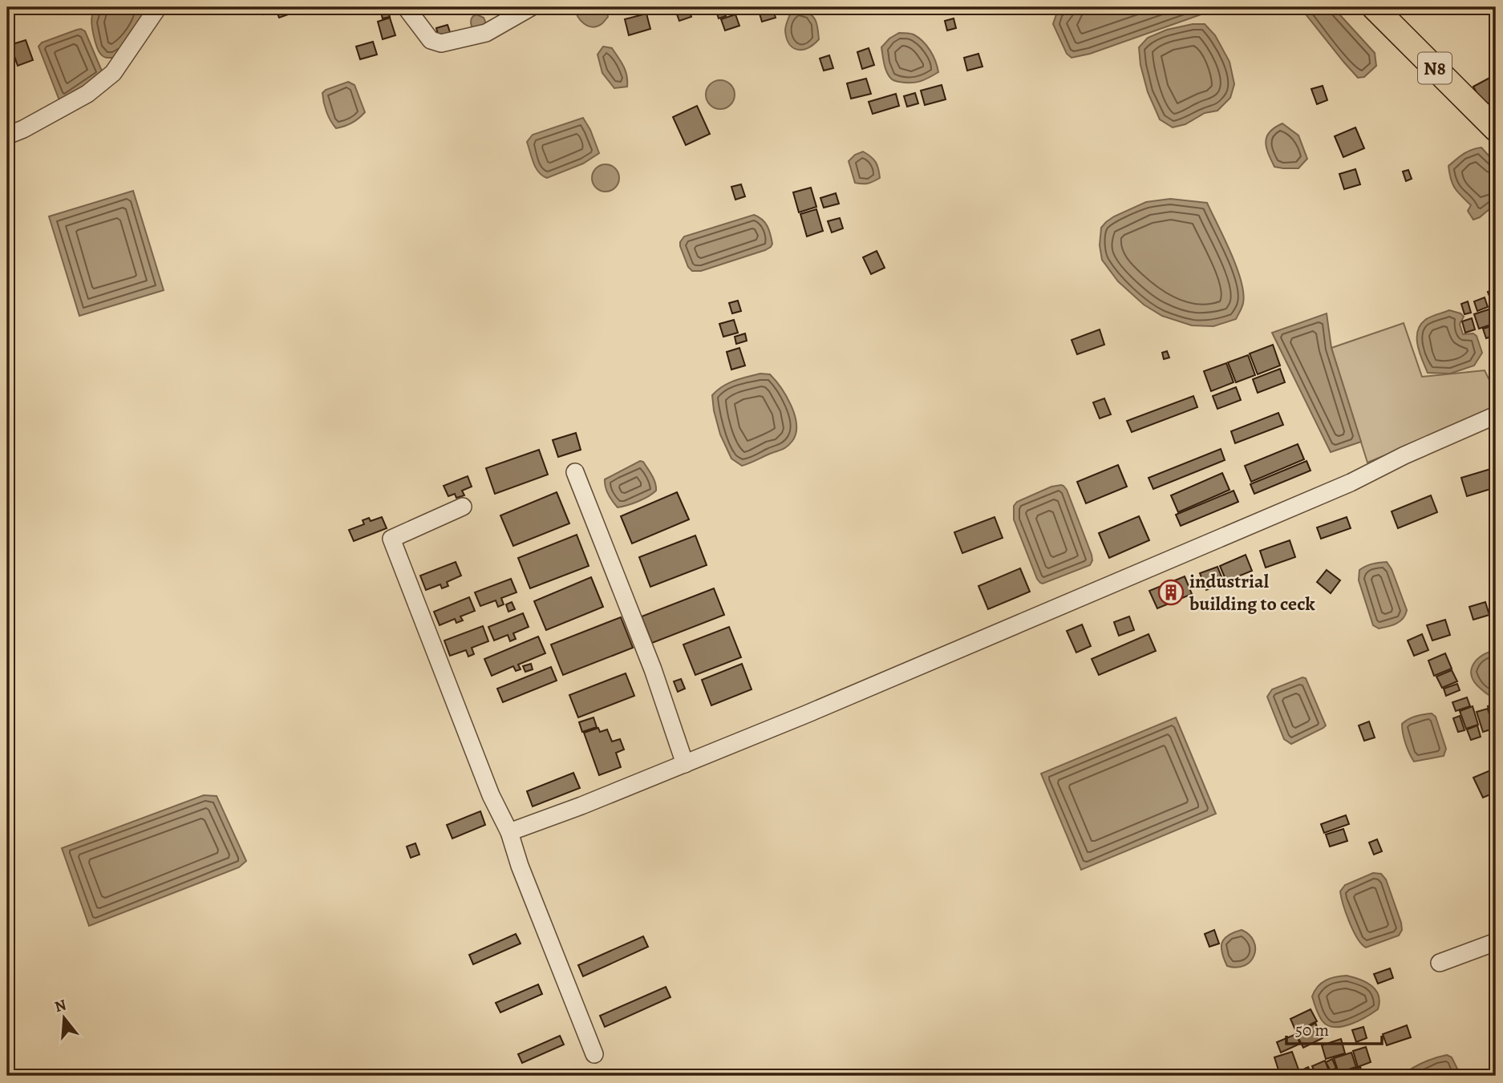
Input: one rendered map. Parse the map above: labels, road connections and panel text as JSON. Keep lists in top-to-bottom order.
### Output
{
  "streets": {
    "highway": ["N8"]
  },
  "places": {
    "building": ["industrial building to ceck"]
  },
  "scale_bar": "50 m",
  "north": "top"
}
